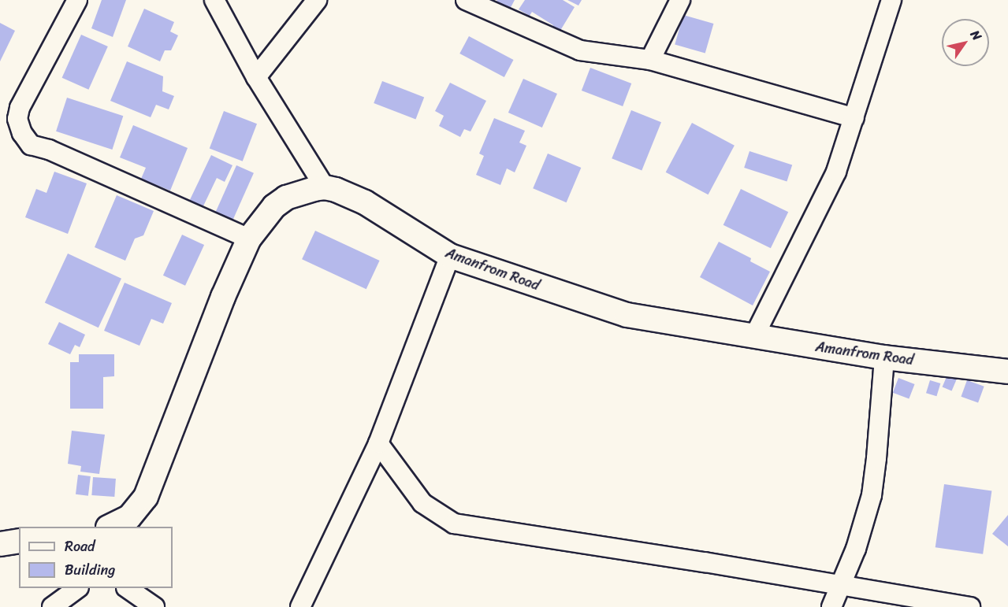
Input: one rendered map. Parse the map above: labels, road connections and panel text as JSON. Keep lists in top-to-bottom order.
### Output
{
  "streets": {
    "street": ["Amanfrom Road"]
  },
  "legend": ["Road", "Building"],
  "north": "top right"
}
